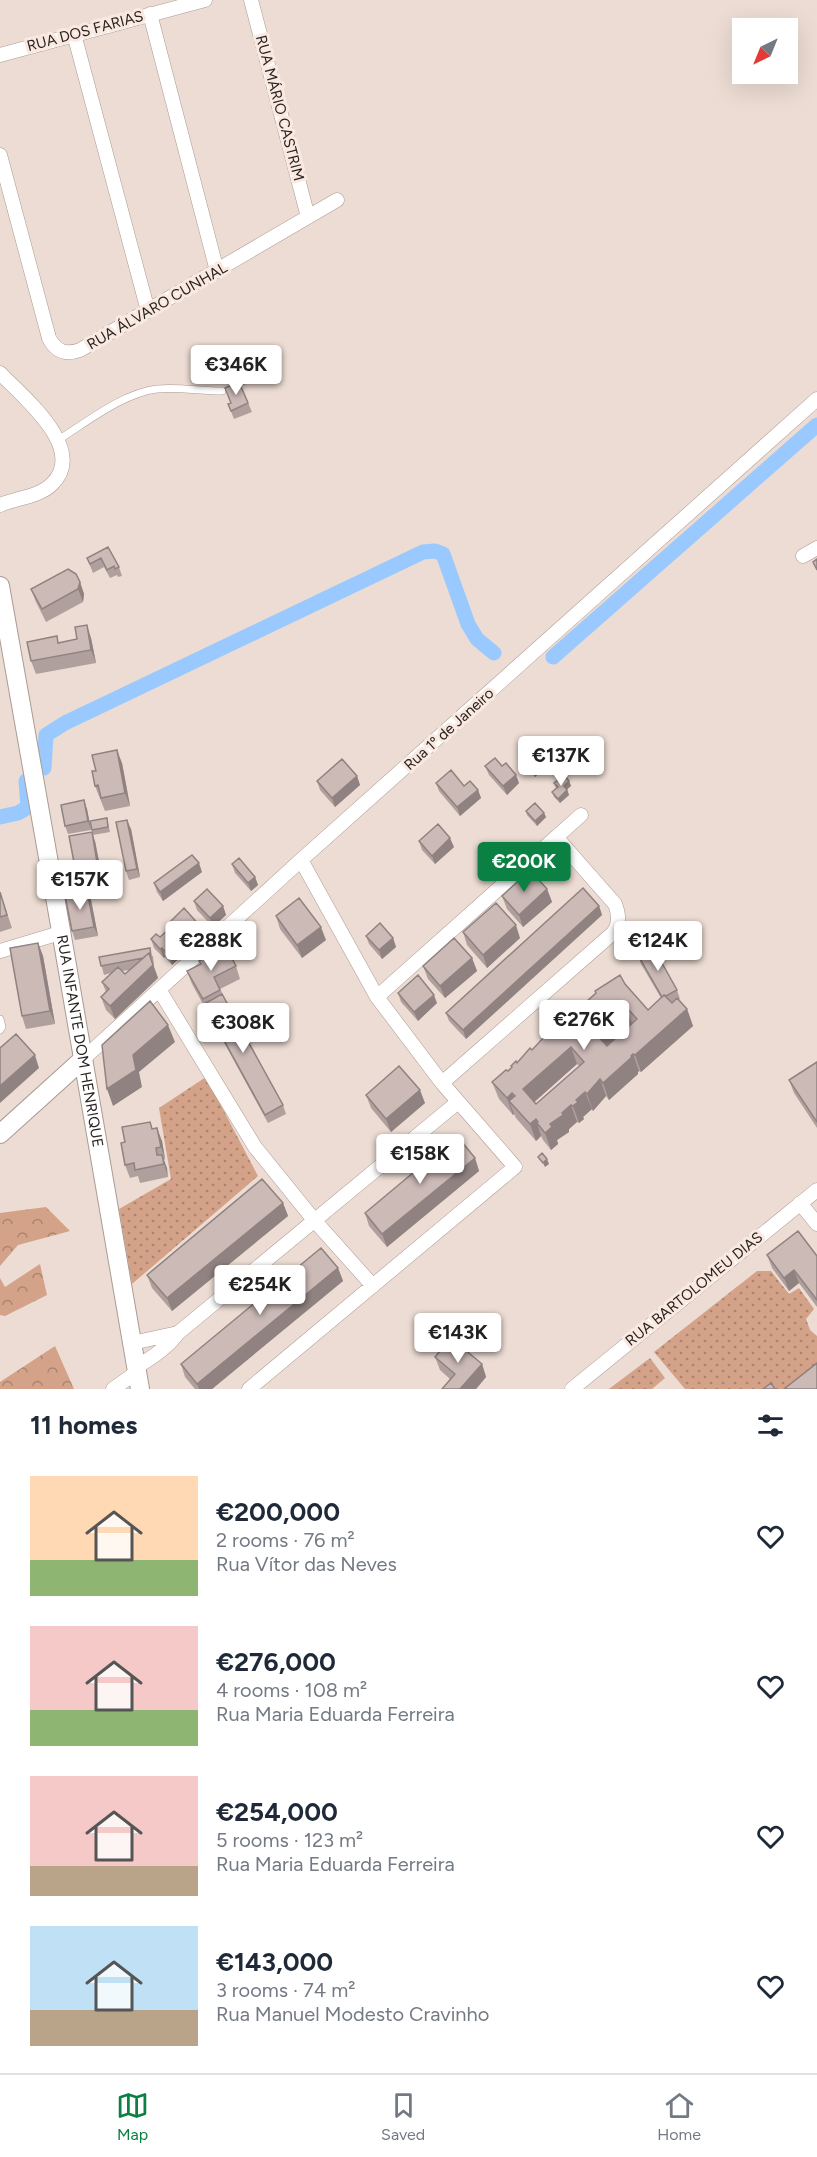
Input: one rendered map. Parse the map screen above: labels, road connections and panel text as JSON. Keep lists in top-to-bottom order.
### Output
{
  "streets": {
    "main road": ["RUA INFANTE DOM HENRIQUE"],
    "street": [
      "RUA DOS FARIAS",
      "RUA MÁRIO CASTRIM",
      "RUA ÁLVARO CUNHAL",
      "Rua 1º de Janeiro",
      "RUA BARTOLOMEU DIAS"
    ]
  },
  "crossings": [
    ["RUA MÁRIO CASTRIM", "RUA ÁLVARO CUNHAL"],
    ["Rua 1º de Janeiro", "RUA INFANTE DOM HENRIQUE"]
  ],
  "north": "bottom left",
  "page": {
    "price": [
      "€346K",
      "€137K",
      "€200K",
      "€157K",
      "€288K",
      "€124K",
      "€276K",
      "€308K",
      "€158K",
      "€254K",
      "€143K"
    ],
    "heading": "11 homes",
    "list": [
      {
        "name": "€200,000",
        "note": "2 rooms · 76 m² · Rua Vítor das Neves"
      },
      {
        "name": "€276,000",
        "note": "4 rooms · 108 m² · Rua Maria Eduarda Ferreira"
      },
      {
        "name": "€254,000",
        "note": "5 rooms · 123 m² · Rua Maria Eduarda Ferreira"
      },
      {
        "name": "€143,000",
        "note": "3 rooms · 74 m² · Rua Manuel Modesto Cravinho"
      }
    ],
    "tabs": ["Map", "Saved", "Home"]
  }
}
